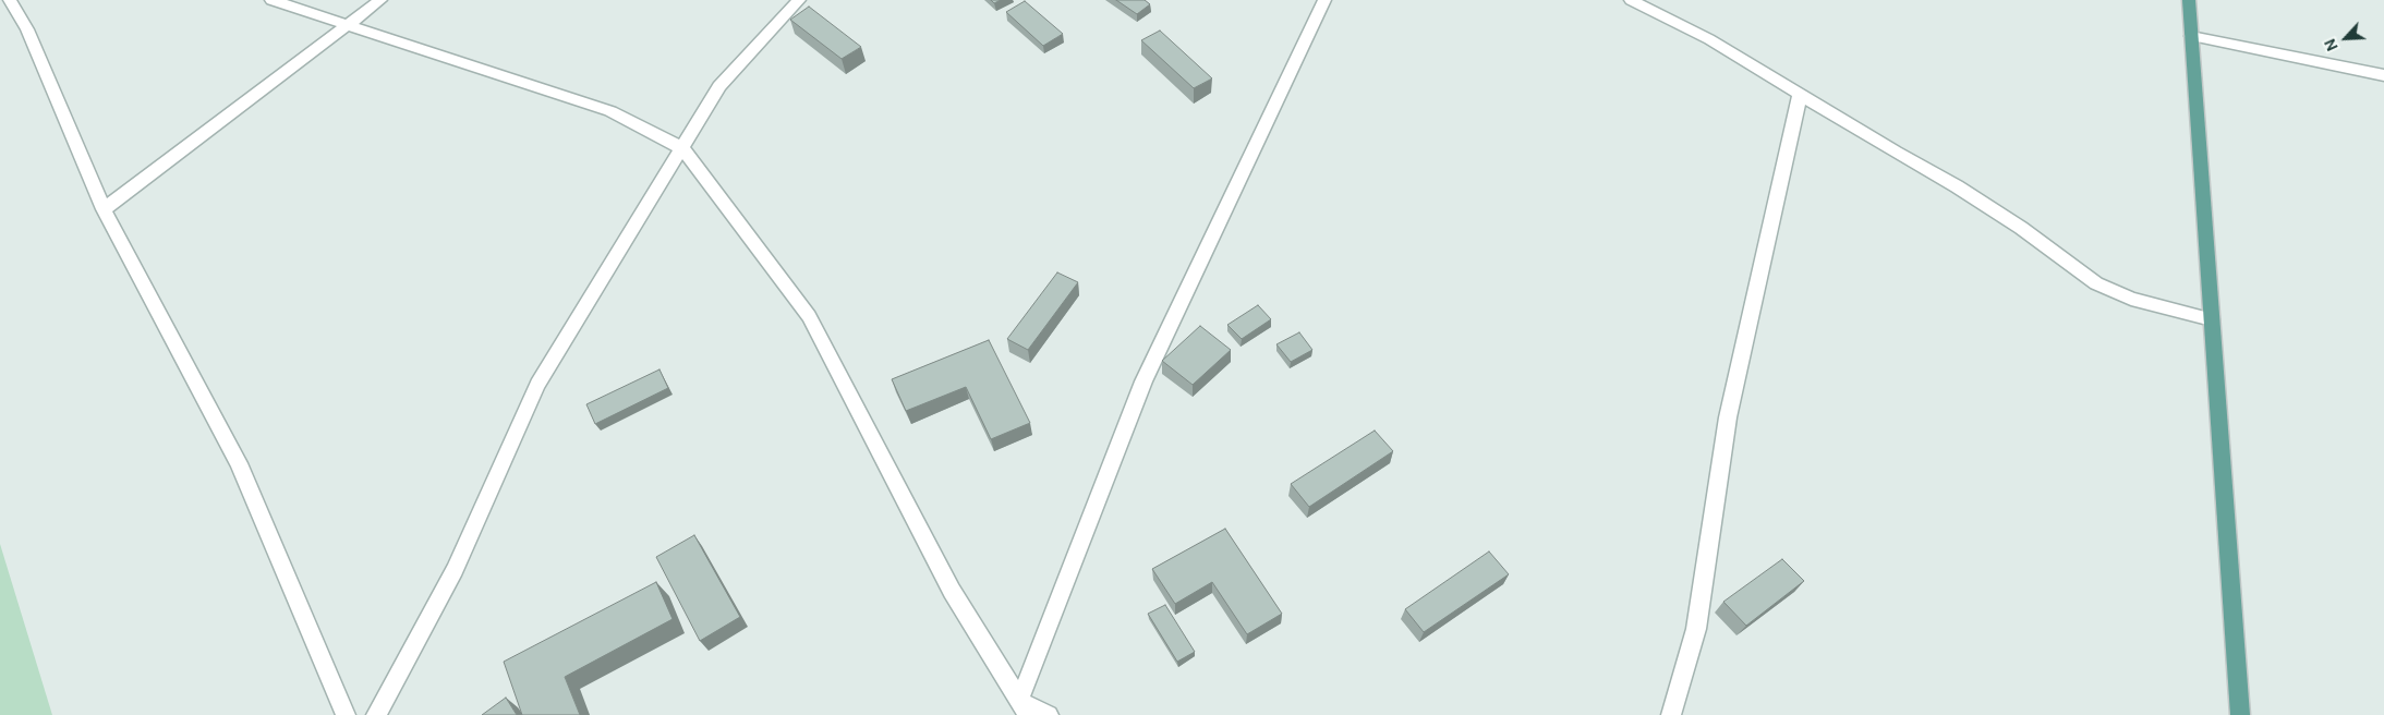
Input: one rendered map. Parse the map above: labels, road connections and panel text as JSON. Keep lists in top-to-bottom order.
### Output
{
  "north": "bottom left"
}
